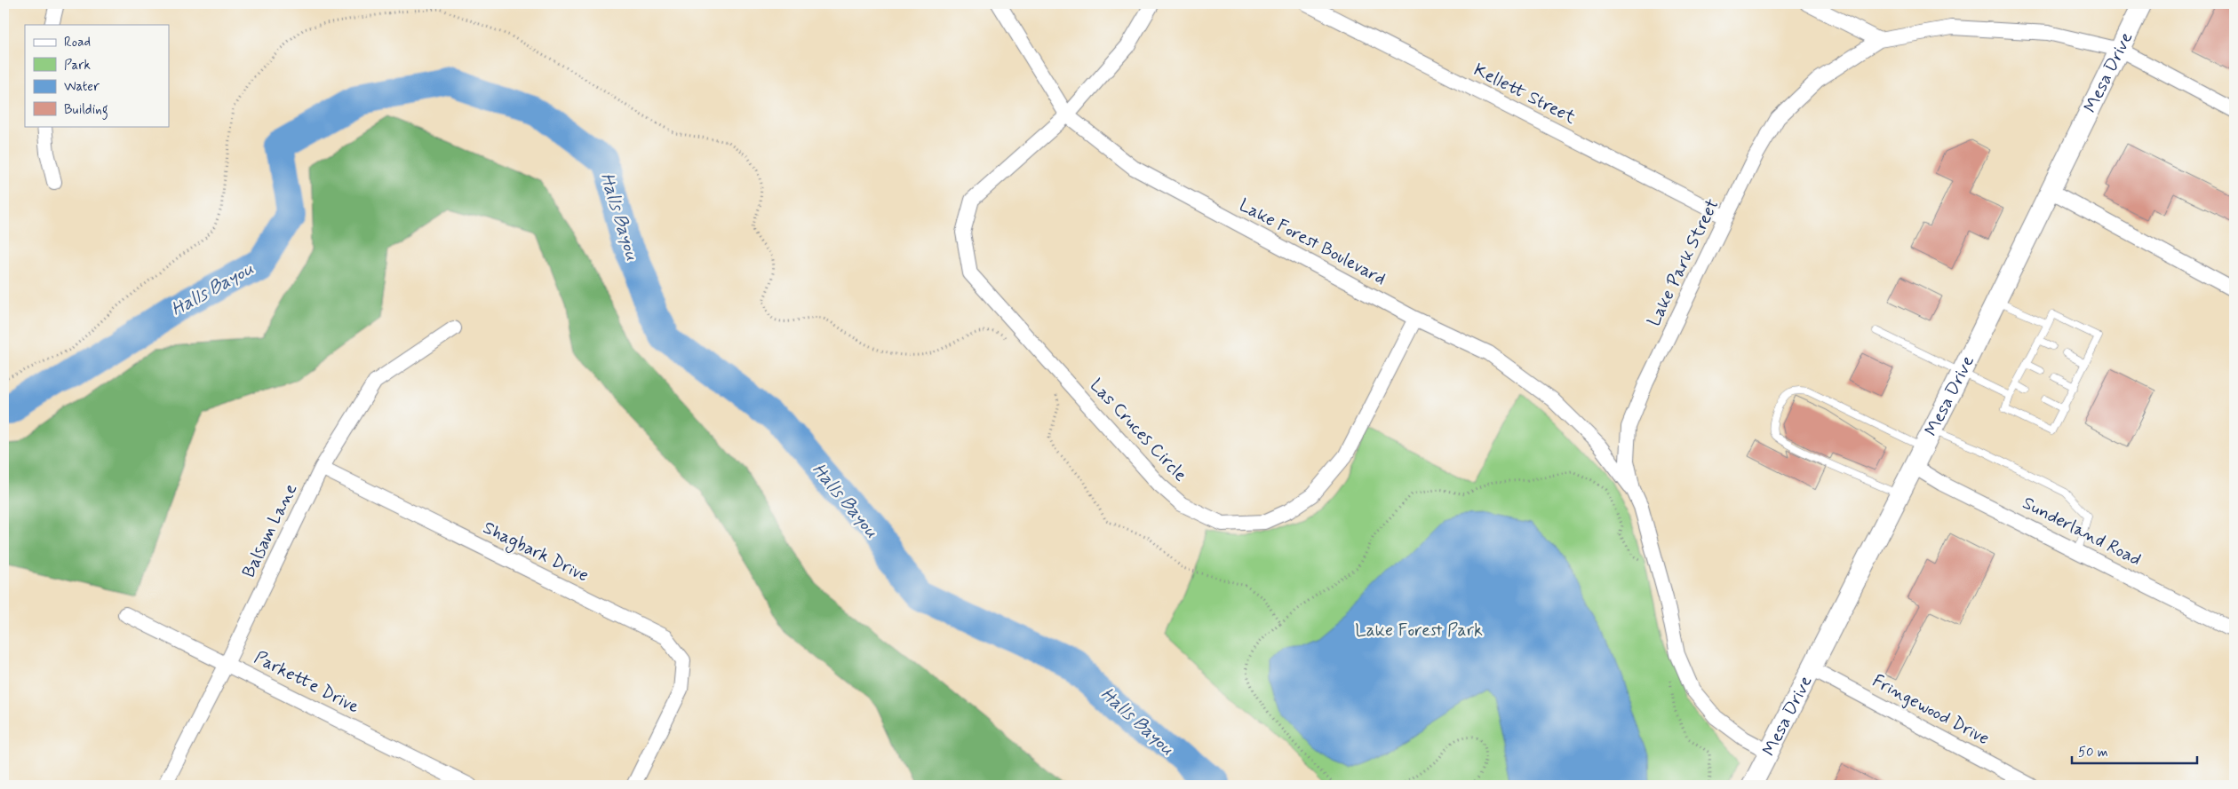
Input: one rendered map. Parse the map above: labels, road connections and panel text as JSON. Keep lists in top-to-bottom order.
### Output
{
  "streets": {
    "main road": ["Mesa Drive"],
    "street": [
      "Kellett Street",
      "Lake Forest Boulevard",
      "Lake Park Street",
      "Las Cruces Circle",
      "Balsam Lane",
      "Sunderland Road",
      "Shagbark Drive",
      "Parkette Drive",
      "Fringewood Drive"
    ]
  },
  "crossings": [
    ["Mesa Drive", "Lake Park Street"],
    ["Mesa Drive", "Sunderland Road"],
    ["Mesa Drive", "Fringewood Drive"],
    ["Kellett Street", "Lake Park Street"],
    ["Lake Forest Boulevard", "Lake Park Street"],
    ["Lake Forest Boulevard", "Las Cruces Circle"],
    ["Balsam Lane", "Shagbark Drive"],
    ["Balsam Lane", "Parkette Drive"]
  ],
  "water": ["Halls Bayou"],
  "parks": ["Lake Forest Park"],
  "legend": [
    "Road",
    "Park",
    "Water",
    "Building"
  ],
  "scale_bar": "50 m"
}
